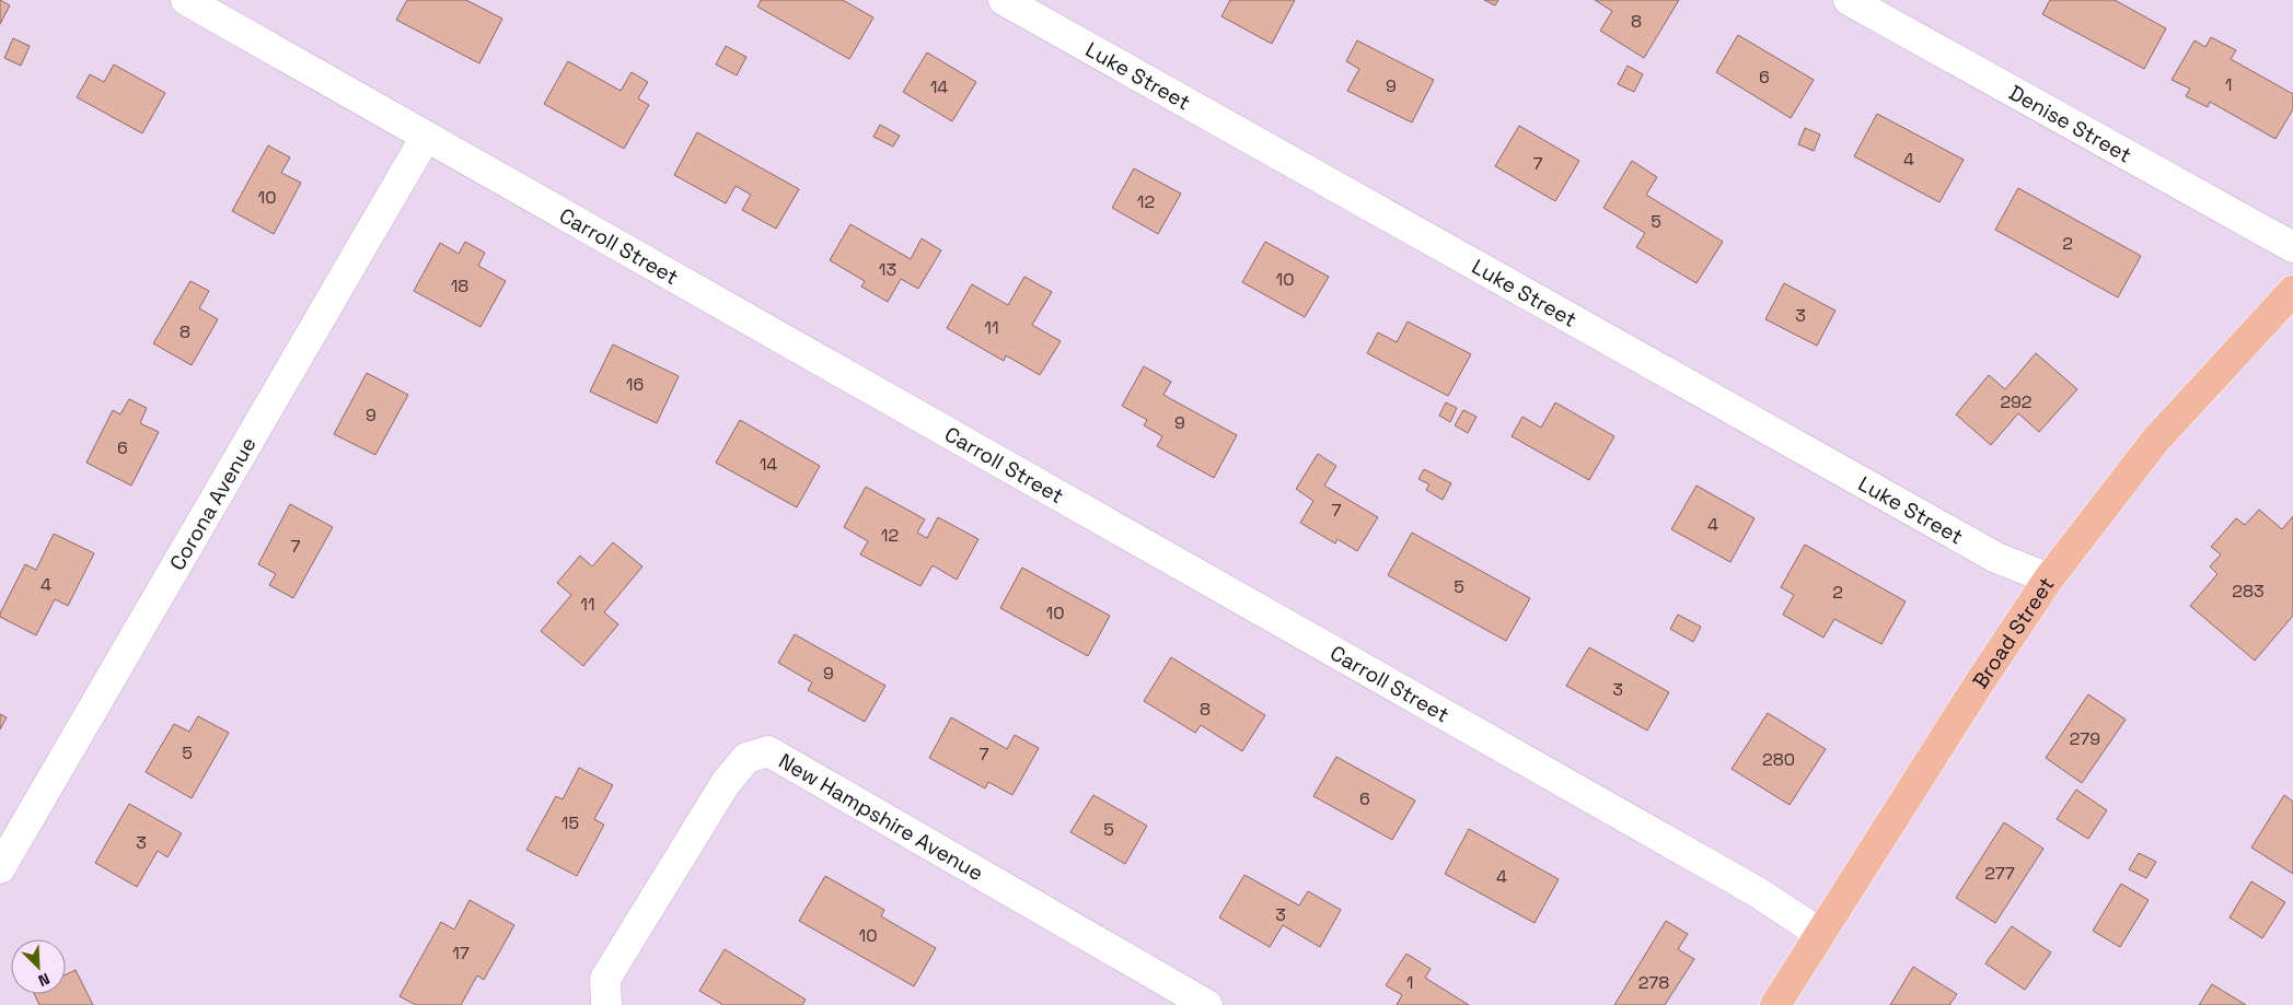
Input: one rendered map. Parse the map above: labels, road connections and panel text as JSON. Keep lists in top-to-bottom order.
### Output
{
  "streets": {
    "main road": ["Broad Street"],
    "street": [
      "Luke Street",
      "Denise Street",
      "Carroll Street",
      "Corona Avenue",
      "New Hampshire Avenue"
    ]
  },
  "crossings": [
    ["Luke Street", "Broad Street"],
    ["Carroll Street", "Corona Avenue"],
    ["Carroll Street", "Broad Street"]
  ],
  "house_numbers": [
    "8",
    "6",
    "1",
    "9",
    "14",
    "4",
    "7",
    "10",
    "12",
    "5",
    "2",
    "13",
    "10",
    "18",
    "3",
    "11",
    "8",
    "16",
    "292",
    "9",
    "9",
    "6",
    "14",
    "7",
    "4",
    "12",
    "7",
    "4",
    "5",
    "283",
    "2",
    "11",
    "10",
    "9",
    "3",
    "8",
    "279",
    "5",
    "7",
    "280",
    "6",
    "15",
    "5",
    "3",
    "277",
    "4",
    "3",
    "10",
    "17",
    "1",
    "278"
  ],
  "north": "bottom right"
}
